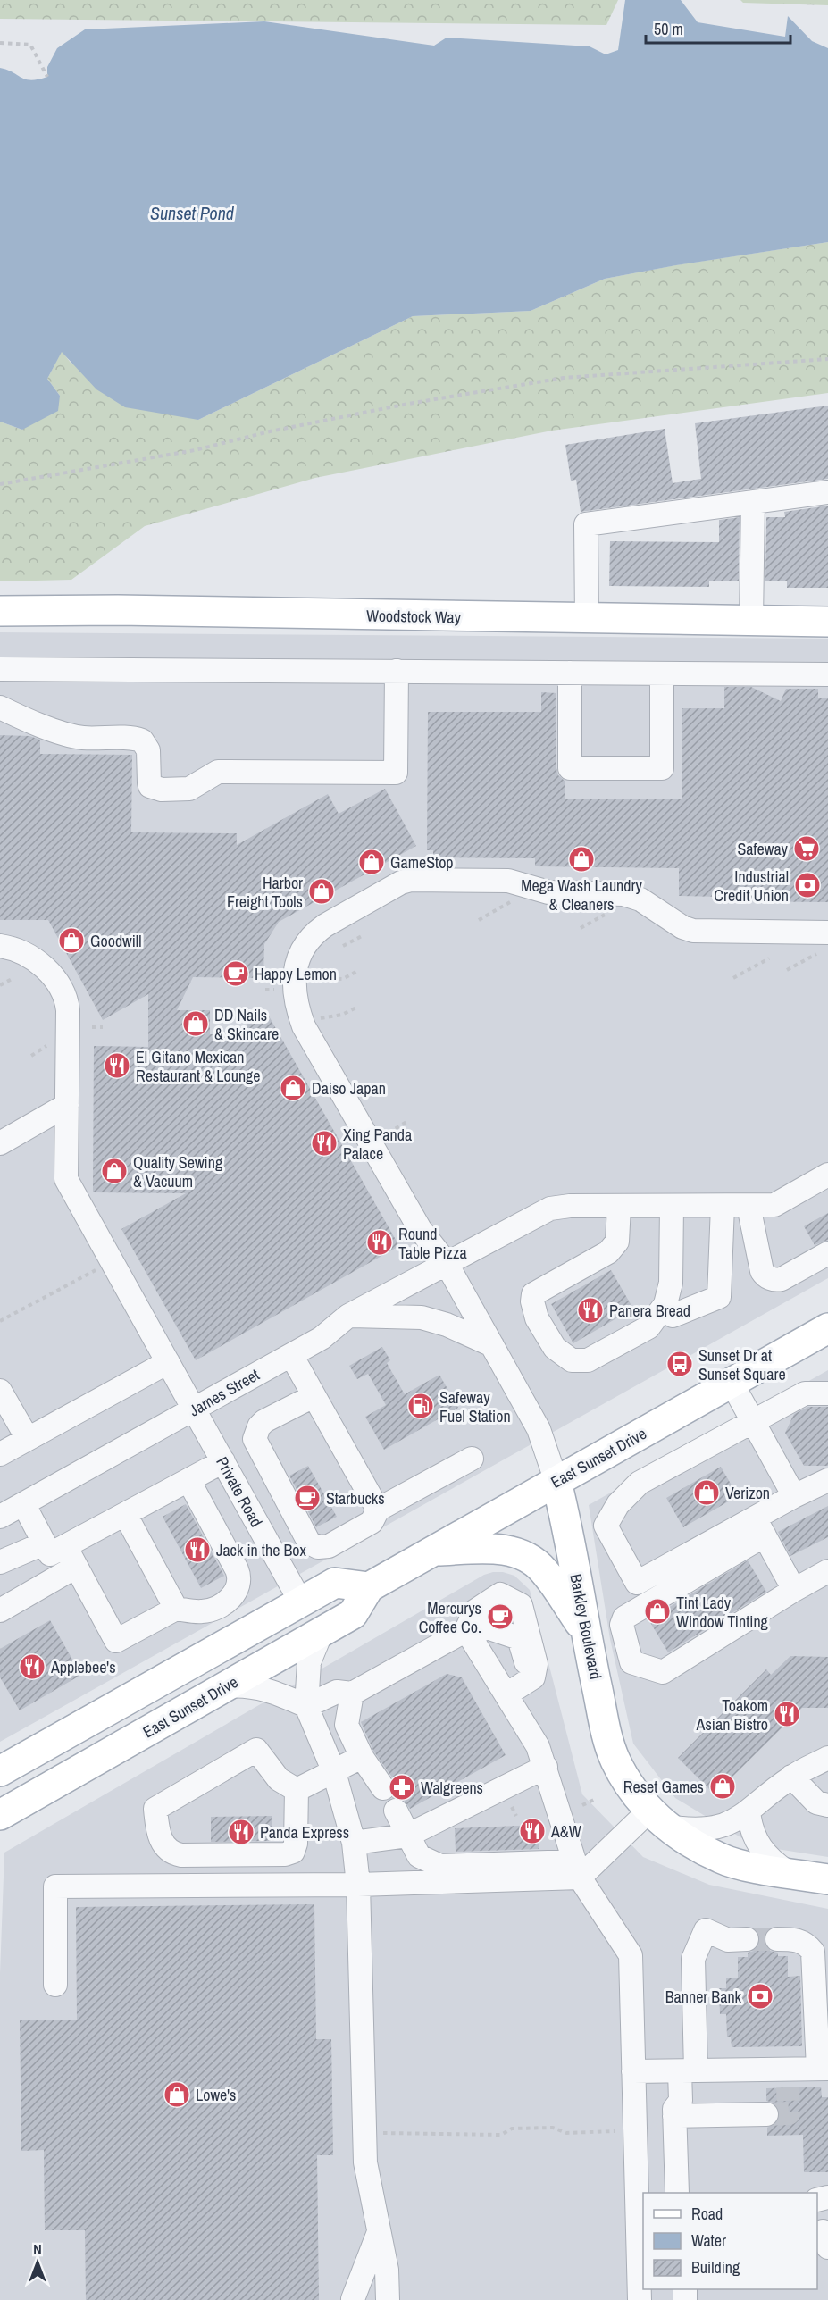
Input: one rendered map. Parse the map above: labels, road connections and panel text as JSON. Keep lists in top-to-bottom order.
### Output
{
  "streets": {
    "main road": ["Woodstock Way", "East Sunset Drive", "Barkley Boulevard"],
    "street": ["James Street", "Private Road"]
  },
  "crossings": [
    ["James Street", "Private Road"],
    ["James Street", "Barkley Boulevard"],
    ["East Sunset Drive", "Barkley Boulevard"]
  ],
  "water": ["Sunset Pond"],
  "places": {
    "supermarket": ["Safeway"],
    "shop": [
      "Mega Wash Laundry & Cleaners",
      "GameStop",
      "Harbor Freight Tools",
      "Goodwill",
      "DD Nails & Skincare",
      "Daiso Japan",
      "Quality Sewing & Vacuum",
      "Verizon",
      "Tint Lady Window Tinting",
      "Reset Games",
      "Lowe's"
    ],
    "bank": ["Industrial Credit Union", "Banner Bank"],
    "cafe": ["Happy Lemon", "Starbucks", "Mercurys Coffee Co."],
    "restaurant": [
      "El Gitano Mexican Restaurant & Lounge",
      "Xing Panda Palace",
      "Round Table Pizza",
      "Panera Bread",
      "Jack in the Box",
      "Applebee's",
      "Toakom Asian Bistro",
      "A&W",
      "Panda Express"
    ],
    "bus stop": ["Sunset Dr at Sunset Square"],
    "fuel station": ["Safeway Fuel Station"],
    "pharmacy": ["Walgreens"]
  },
  "legend": ["Road", "Water", "Building"],
  "scale_bar": "50 m",
  "north": "top"
}
